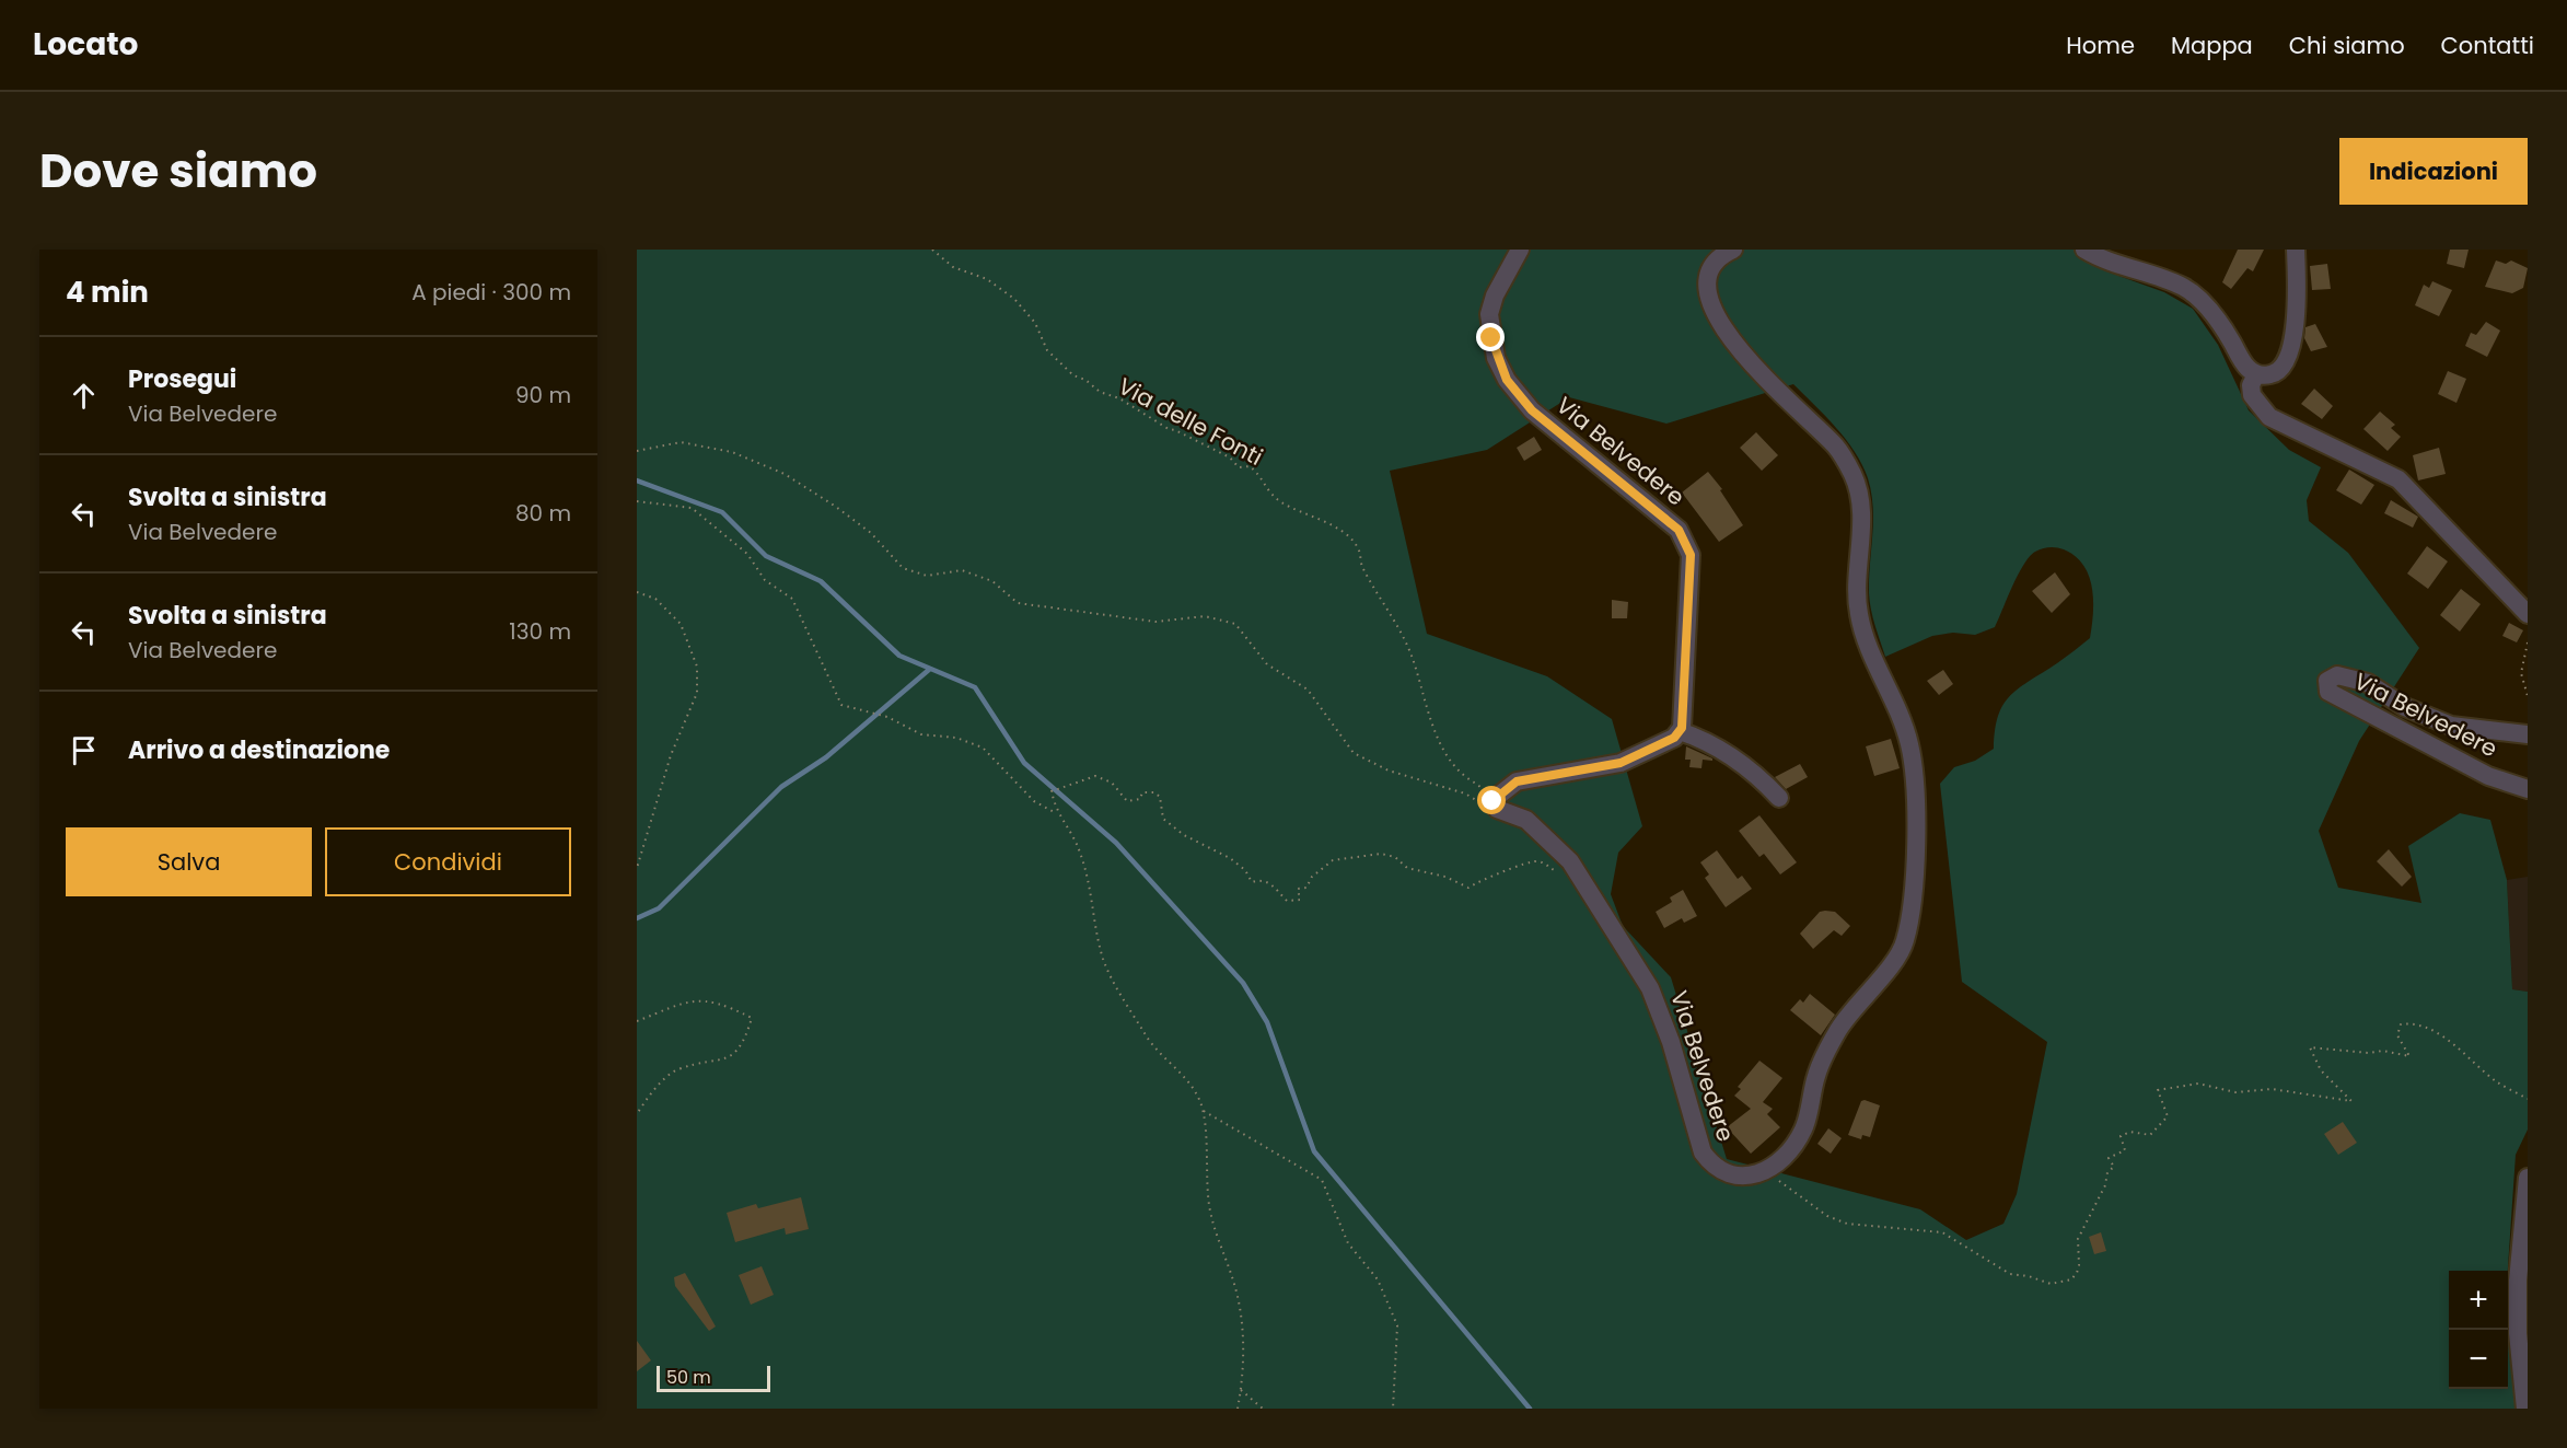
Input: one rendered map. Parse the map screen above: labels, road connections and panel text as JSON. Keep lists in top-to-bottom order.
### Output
{
  "streets": {
    "street": ["Via Belvedere"],
    "path": ["Via delle Fonti"]
  },
  "scale_bar": "50 m",
  "page": {
    "header": "Locato",
    "nav": [
      "Home",
      "Mappa",
      "Chi siamo",
      "Contatti"
    ],
    "title": "Dove siamo",
    "buttons": [
      "Indicazioni",
      ["Salva", "Condividi"]
    ],
    "heading": ["4 min", "A piedi · 300 m"],
    "list": [
      ["Prosegui", "Via Belvedere", "90 m"],
      ["Svolta a sinistra", "Via Belvedere", "80 m"],
      ["Svolta a sinistra", "Via Belvedere", "130 m"],
      "Arrivo a destinazione"
    ],
    "map_buttons": ["+", "−"],
    "scale": "50 m"
  }
}
